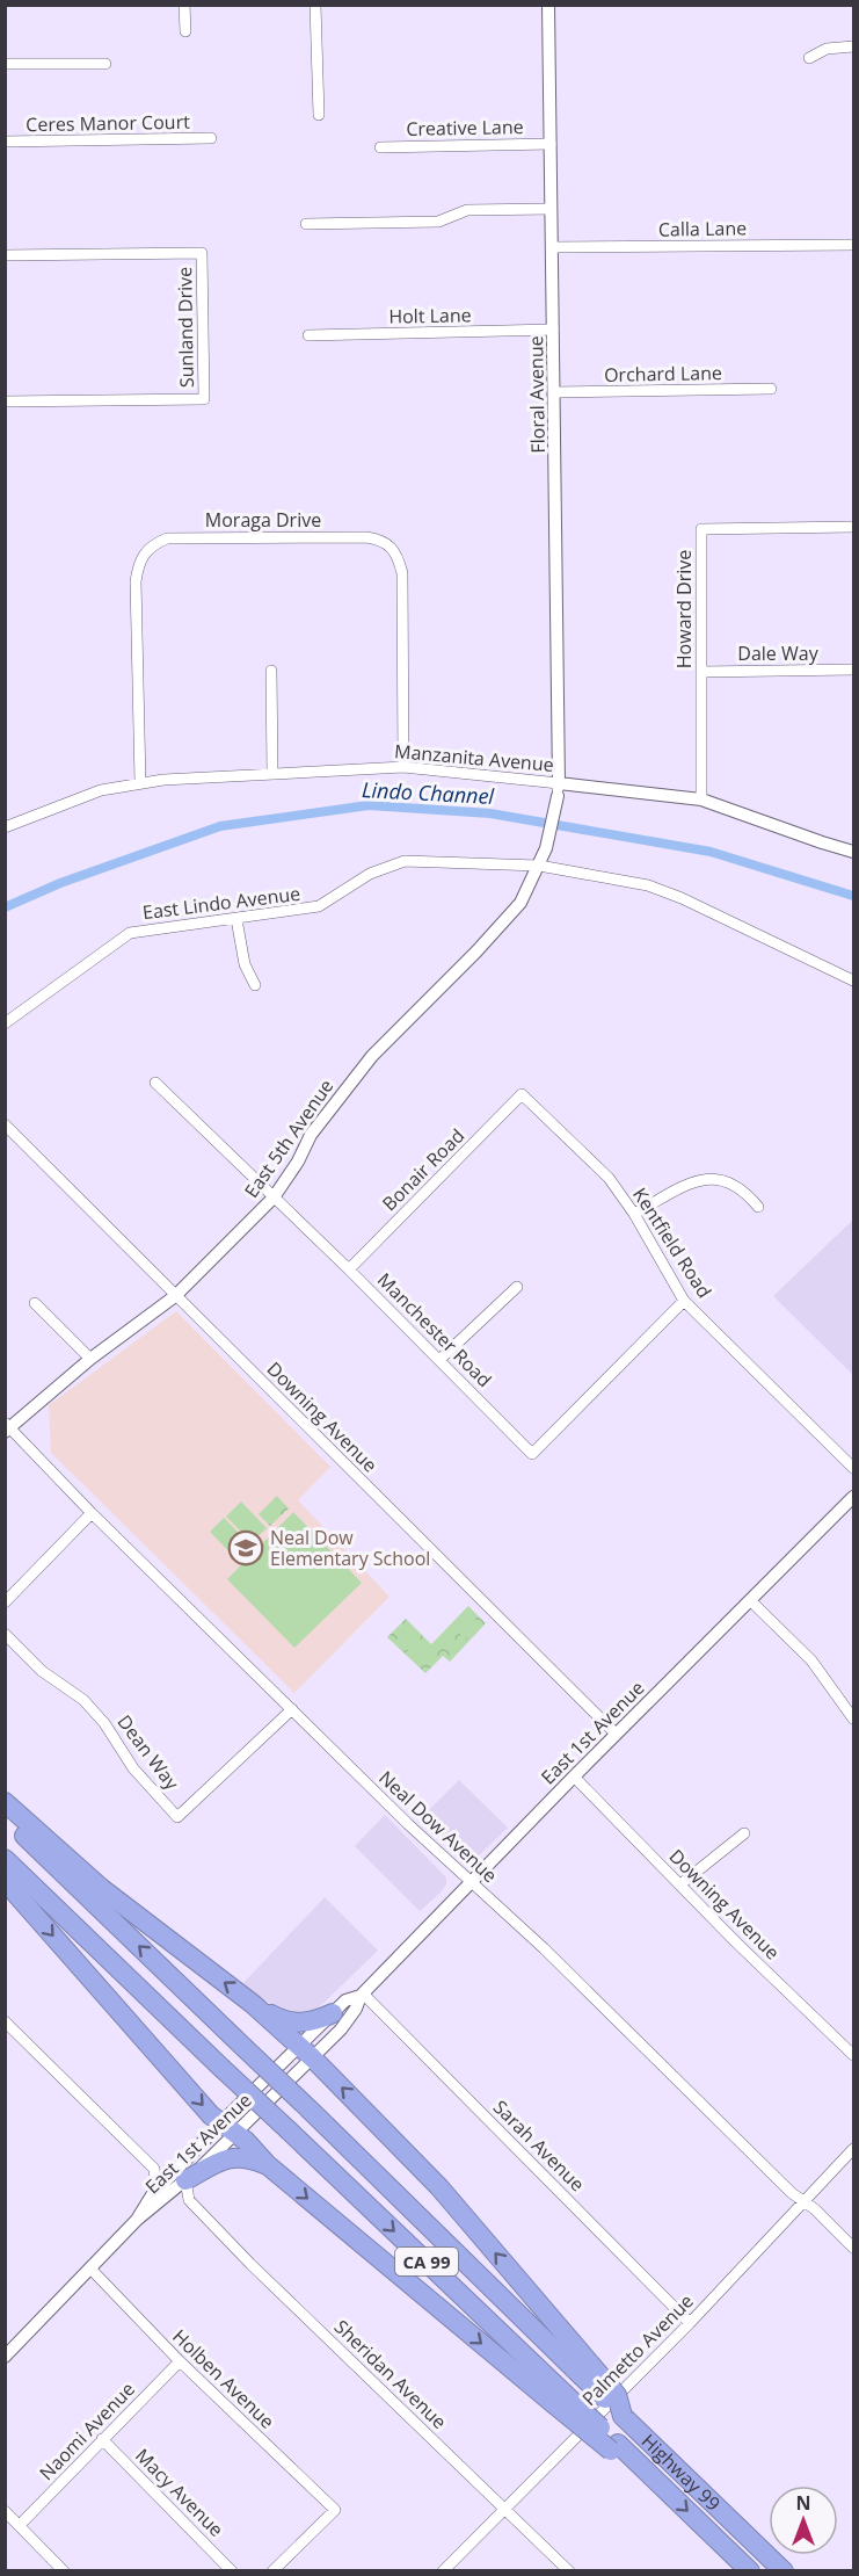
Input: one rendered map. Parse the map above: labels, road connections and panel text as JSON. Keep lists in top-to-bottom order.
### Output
{
  "streets": {
    "highway": ["CA 99", "Highway 99"],
    "street": [
      "Ceres Manor Court",
      "Creative Lane",
      "Calla Lane",
      "Holt Lane",
      "Sunland Drive",
      "Orchard Lane",
      "Floral Avenue",
      "Moraga Drive",
      "Howard Drive",
      "Dale Way",
      "Manzanita Avenue",
      "East Lindo Avenue",
      "East 5th Avenue",
      "Bonair Road",
      "Kentfield Road",
      "Manchester Road",
      "Downing Avenue",
      "East 1st Avenue",
      "Dean Way",
      "Neal Dow Avenue",
      "Sarah Avenue",
      "Palmetto Avenue",
      "Sheridan Avenue",
      "Holben Avenue",
      "Naomi Avenue",
      "Macy Avenue"
    ]
  },
  "crossings": [
    ["Creative Lane", "Floral Avenue"],
    ["Calla Lane", "Floral Avenue"],
    ["Holt Lane", "Floral Avenue"],
    ["Orchard Lane", "Floral Avenue"],
    ["Floral Avenue", "Manzanita Avenue"],
    ["Floral Avenue", "East 5th Avenue"],
    ["Moraga Drive", "Manzanita Avenue"],
    ["Howard Drive", "Dale Way"],
    ["Howard Drive", "Manzanita Avenue"],
    ["Manzanita Avenue", "East 5th Avenue"],
    ["East Lindo Avenue", "East 5th Avenue"],
    ["East 5th Avenue", "Manchester Road"],
    ["East 5th Avenue", "Downing Avenue"],
    ["East 5th Avenue", "Neal Dow Avenue"],
    ["Bonair Road", "Kentfield Road"],
    ["Bonair Road", "Manchester Road"],
    ["Kentfield Road", "Manchester Road"],
    ["Downing Avenue", "East 1st Avenue"],
    ["East 1st Avenue", "Neal Dow Avenue"],
    ["East 1st Avenue", "Sarah Avenue"],
    ["East 1st Avenue", "Holben Avenue"],
    ["Dean Way", "Neal Dow Avenue"],
    ["Neal Dow Avenue", "Palmetto Avenue"],
    ["Sarah Avenue", "Palmetto Avenue"],
    ["CA 99", "Highway 99"],
    ["Palmetto Avenue", "Sheridan Avenue"],
    ["Holben Avenue", "Naomi Avenue"],
    ["Naomi Avenue", "Macy Avenue"]
  ],
  "water": ["Lindo Channel"],
  "places": {
    "school or university": ["Neal Dow Elementary School"]
  },
  "north": "top"
}
